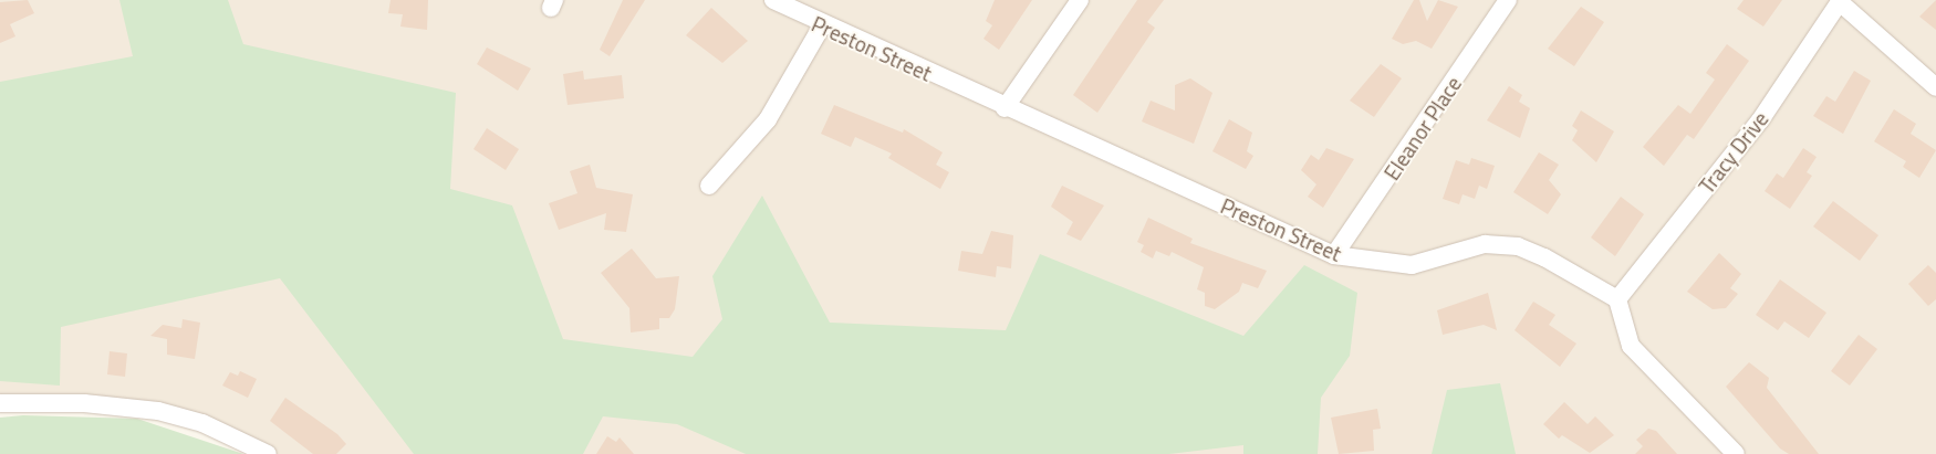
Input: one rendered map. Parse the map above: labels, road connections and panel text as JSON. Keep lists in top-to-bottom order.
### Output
{
  "streets": {
    "street": ["Preston Street", "Eleanor Place", "Tracy Drive"]
  },
  "crossings": [
    ["Preston Street", "Eleanor Place"],
    ["Preston Street", "Tracy Drive"]
  ]
}
